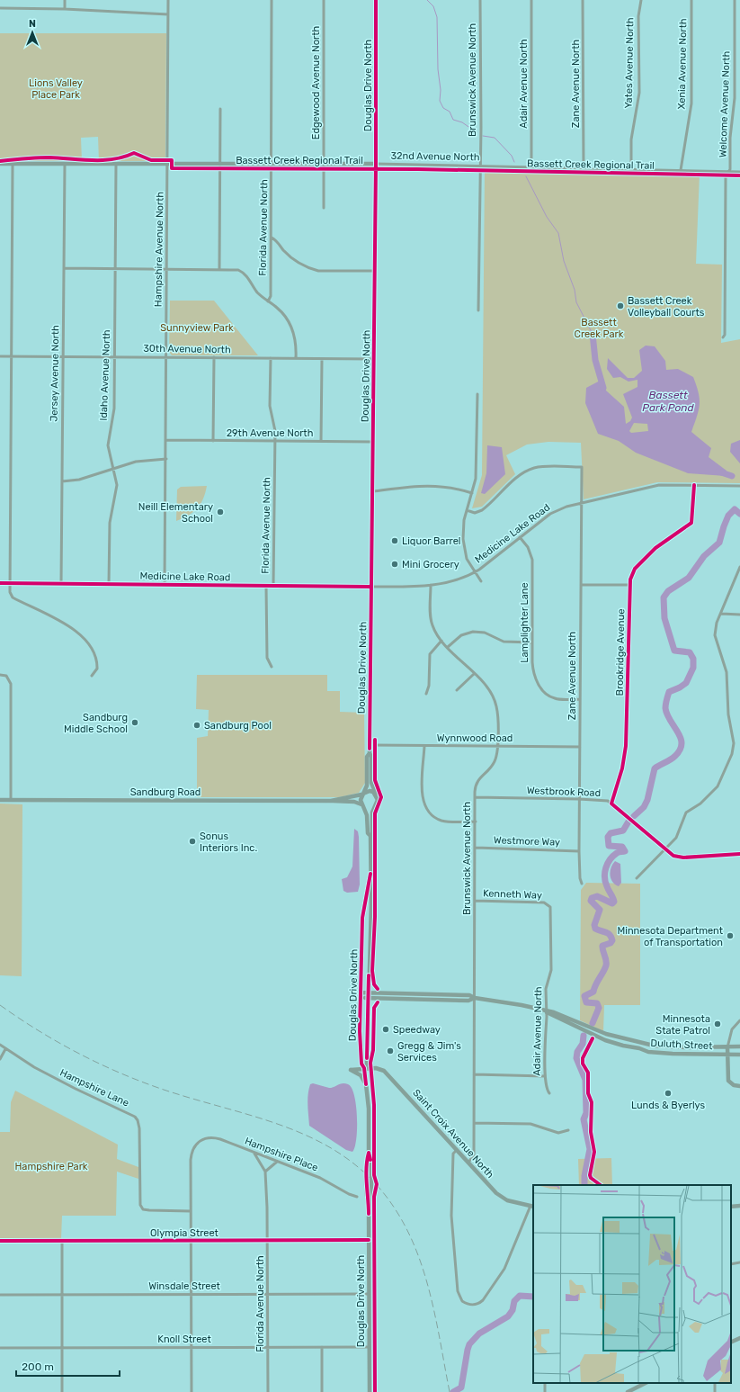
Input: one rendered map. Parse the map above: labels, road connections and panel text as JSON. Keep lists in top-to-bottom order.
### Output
{
  "streets": {
    "street": [
      "Yates Avenue North",
      "Xenia Avenue North",
      "Brunswick Avenue North",
      "Edgewood Avenue North",
      "Adair Avenue North",
      "Zane Avenue North",
      "Douglas Drive North",
      "Welcome Avenue North",
      "32nd Avenue North",
      "Florida Avenue North",
      "Hampshire Avenue North",
      "30th Avenue North",
      "Jersey Avenue North",
      "Idaho Avenue North",
      "29th Avenue North",
      "Medicine Lake Road",
      "Lamplighter Lane",
      "Brookridge Avenue",
      "Wynnwood Road",
      "Sandburg Road",
      "Westbrook Road",
      "Westmore Way",
      "Kenneth Way",
      "Duluth Street",
      "Hampshire Lane",
      "Saint Croix Avenue North",
      "Hampshire Place",
      "Olympia Street",
      "Winsdale Street",
      "Knoll Street"
    ],
    "cycle path": ["Bassett Creek Regional Trail"]
  },
  "crossings": [
    ["Yates Avenue North", "32nd Avenue North"],
    ["Xenia Avenue North", "32nd Avenue North"],
    ["Brunswick Avenue North", "32nd Avenue North"],
    ["Brunswick Avenue North", "Medicine Lake Road"],
    ["Brunswick Avenue North", "Wynnwood Road"],
    ["Brunswick Avenue North", "Westbrook Road"],
    ["Brunswick Avenue North", "Westmore Way"],
    ["Brunswick Avenue North", "Kenneth Way"],
    ["Brunswick Avenue North", "Duluth Street"],
    ["Brunswick Avenue North", "Saint Croix Avenue North"],
    ["Edgewood Avenue North", "32nd Avenue North"],
    ["Adair Avenue North", "32nd Avenue North"],
    ["Adair Avenue North", "Kenneth Way"],
    ["Adair Avenue North", "Duluth Street"],
    ["Zane Avenue North", "32nd Avenue North"],
    ["Zane Avenue North", "Medicine Lake Road"],
    ["Zane Avenue North", "Lamplighter Lane"],
    ["Zane Avenue North", "Wynnwood Road"],
    ["Zane Avenue North", "Westbrook Road"],
    ["Zane Avenue North", "Westmore Way"],
    ["Douglas Drive North", "32nd Avenue North"],
    ["Douglas Drive North", "30th Avenue North"],
    ["Douglas Drive North", "29th Avenue North"],
    ["Douglas Drive North", "Medicine Lake Road"],
    ["Douglas Drive North", "Wynnwood Road"],
    ["Douglas Drive North", "Sandburg Road"],
    ["Douglas Drive North", "Duluth Street"],
    ["Douglas Drive North", "Saint Croix Avenue North"],
    ["Douglas Drive North", "Olympia Street"],
    ["Douglas Drive North", "Winsdale Street"],
    ["Douglas Drive North", "Knoll Street"],
    ["Welcome Avenue North", "32nd Avenue North"],
    ["32nd Avenue North", "Florida Avenue North"],
    ["32nd Avenue North", "Hampshire Avenue North"],
    ["32nd Avenue North", "Jersey Avenue North"],
    ["32nd Avenue North", "Idaho Avenue North"],
    ["Florida Avenue North", "30th Avenue North"],
    ["Florida Avenue North", "29th Avenue North"],
    ["Florida Avenue North", "Medicine Lake Road"],
    ["Florida Avenue North", "Hampshire Place"],
    ["Florida Avenue North", "Olympia Street"],
    ["Florida Avenue North", "Winsdale Street"],
    ["Florida Avenue North", "Knoll Street"],
    ["Hampshire Avenue North", "30th Avenue North"],
    ["Hampshire Avenue North", "29th Avenue North"],
    ["Hampshire Avenue North", "Medicine Lake Road"],
    ["30th Avenue North", "Jersey Avenue North"],
    ["30th Avenue North", "Idaho Avenue North"],
    ["Jersey Avenue North", "Medicine Lake Road"],
    ["Idaho Avenue North", "Medicine Lake Road"],
    ["Medicine Lake Road", "Lamplighter Lane"],
    ["Brookridge Avenue", "Westbrook Road"],
    ["Hampshire Lane", "Hampshire Place"]
  ],
  "water": ["Bassett Park Pond"],
  "parks": [
    "Lions Valley Place Park",
    "Bassett Creek Park",
    "Sunnyview Park",
    "Hampshire Park"
  ],
  "places": [
    "Bassett Creek Volleyball Courts",
    "Neill Elementary School",
    "Liquor Barrel",
    "Mini Grocery",
    "Sandburg Middle School",
    "Sandburg Pool",
    "Sonus Interiors Inc.",
    "Minnesota Department of Transportation",
    "Minnesota State Patrol",
    "Speedway",
    "Gregg & Jim's Services",
    "Lunds & Byerlys"
  ],
  "scale_bar": "200 m",
  "north": "top"
}
